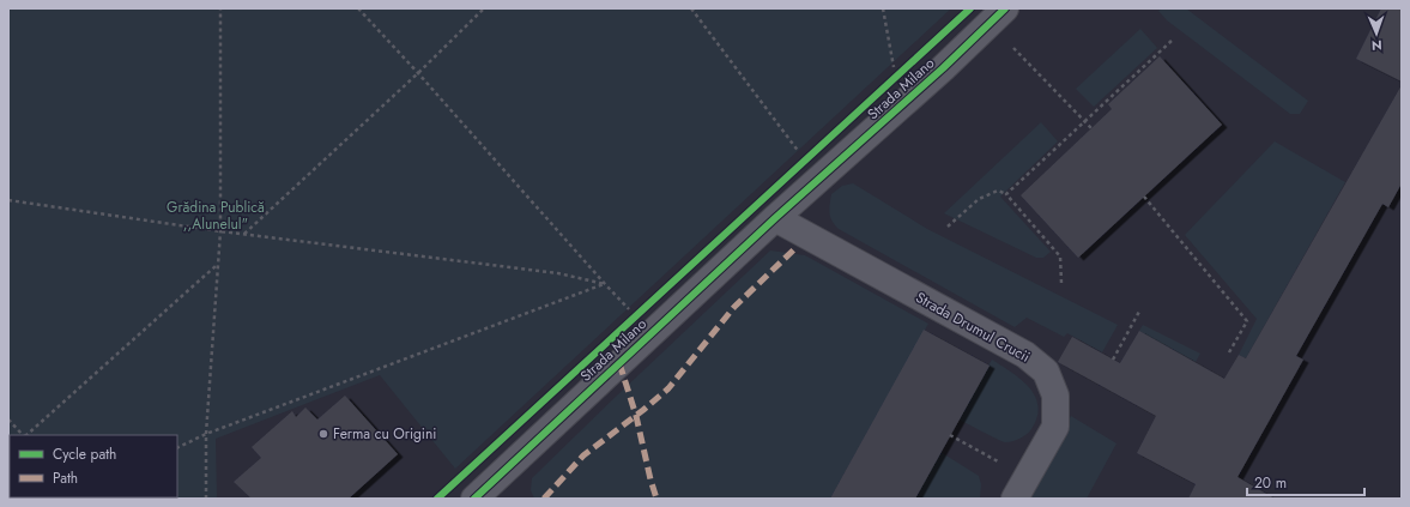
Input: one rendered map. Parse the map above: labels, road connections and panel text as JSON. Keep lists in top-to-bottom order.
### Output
{
  "streets": {
    "street": ["Strada Milano", "Strada Drumul Crucii"]
  },
  "crossings": [
    ["Strada Milano", "Strada Drumul Crucii"]
  ],
  "parks": ["Grădina Publică ,,Alunelul\""],
  "places": ["Ferma cu Origini"],
  "legend": ["Cycle path", "Path"],
  "scale_bar": "20 m",
  "north": "bottom"
}
